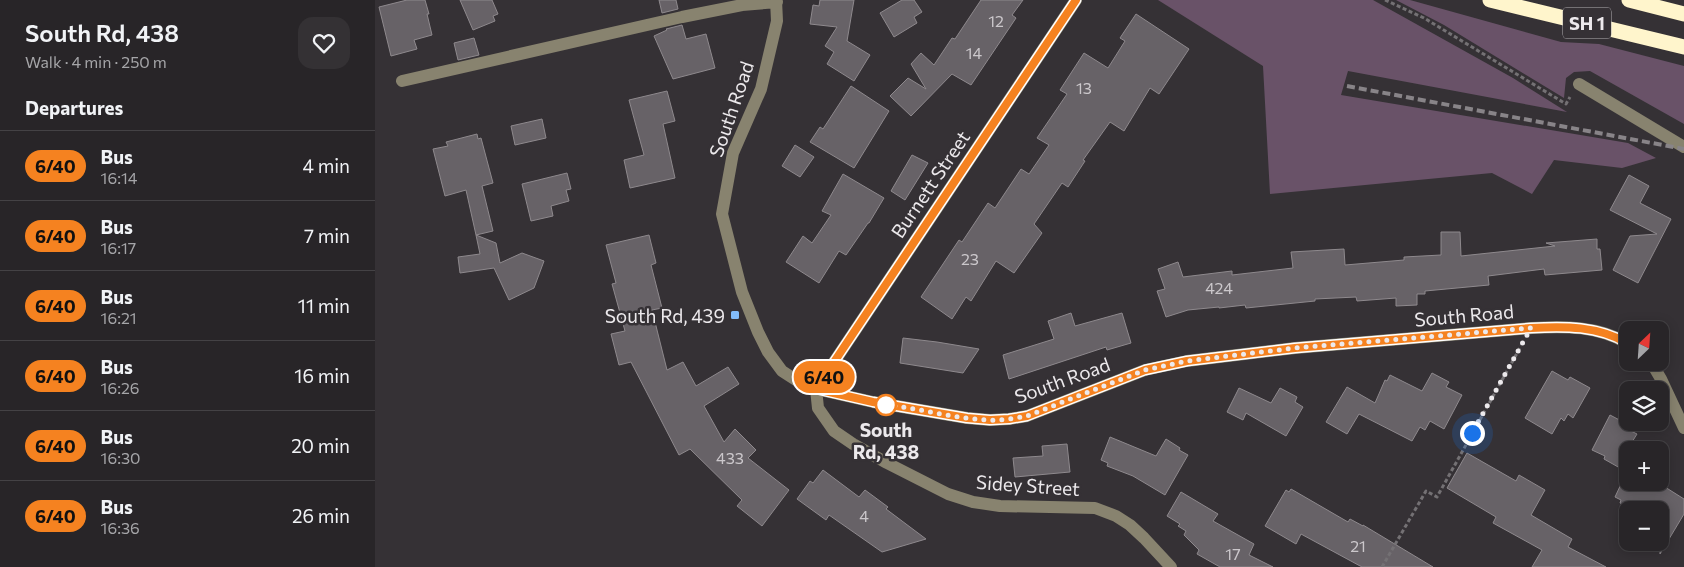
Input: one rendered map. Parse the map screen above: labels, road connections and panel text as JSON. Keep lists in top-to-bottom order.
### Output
{
  "streets": {
    "highway": ["SH 1"],
    "street": ["South Road", "Burnett Street", "Sidey Street"]
  },
  "crossings": [
    ["South Road", "Burnett Street"],
    ["South Road", "Sidey Street"],
    ["Burnett Street", "Sidey Street"]
  ],
  "places": {
    "transit": ["South Rd, 439"],
    "other": ["South Rd, 438"]
  },
  "lines": ["bus line 6/40"],
  "house_numbers": [
    "12",
    "14",
    "13",
    "23",
    "424",
    "433",
    "4",
    "21",
    "17"
  ],
  "north": "top right",
  "page": {
    "heading": [
      ["South Rd, 438", "Walk · 4 min · 250 m"],
      "Departures"
    ],
    "on_map": "6/40",
    "list": [
      {
        "mark": "6/40",
        "name": "Bus",
        "note": "16:14",
        "value": "4 min"
      },
      {
        "mark": "6/40",
        "name": "Bus",
        "note": "16:17",
        "value": "7 min"
      },
      {
        "mark": "6/40",
        "name": "Bus",
        "note": "16:21",
        "value": "11 min"
      },
      {
        "mark": "6/40",
        "name": "Bus",
        "note": "16:26",
        "value": "16 min"
      },
      {
        "mark": "6/40",
        "name": "Bus",
        "note": "16:30",
        "value": "20 min"
      },
      {
        "mark": "6/40",
        "name": "Bus",
        "note": "16:36",
        "value": "26 min"
      }
    ],
    "map_buttons": ["+", "−"]
  }
}
